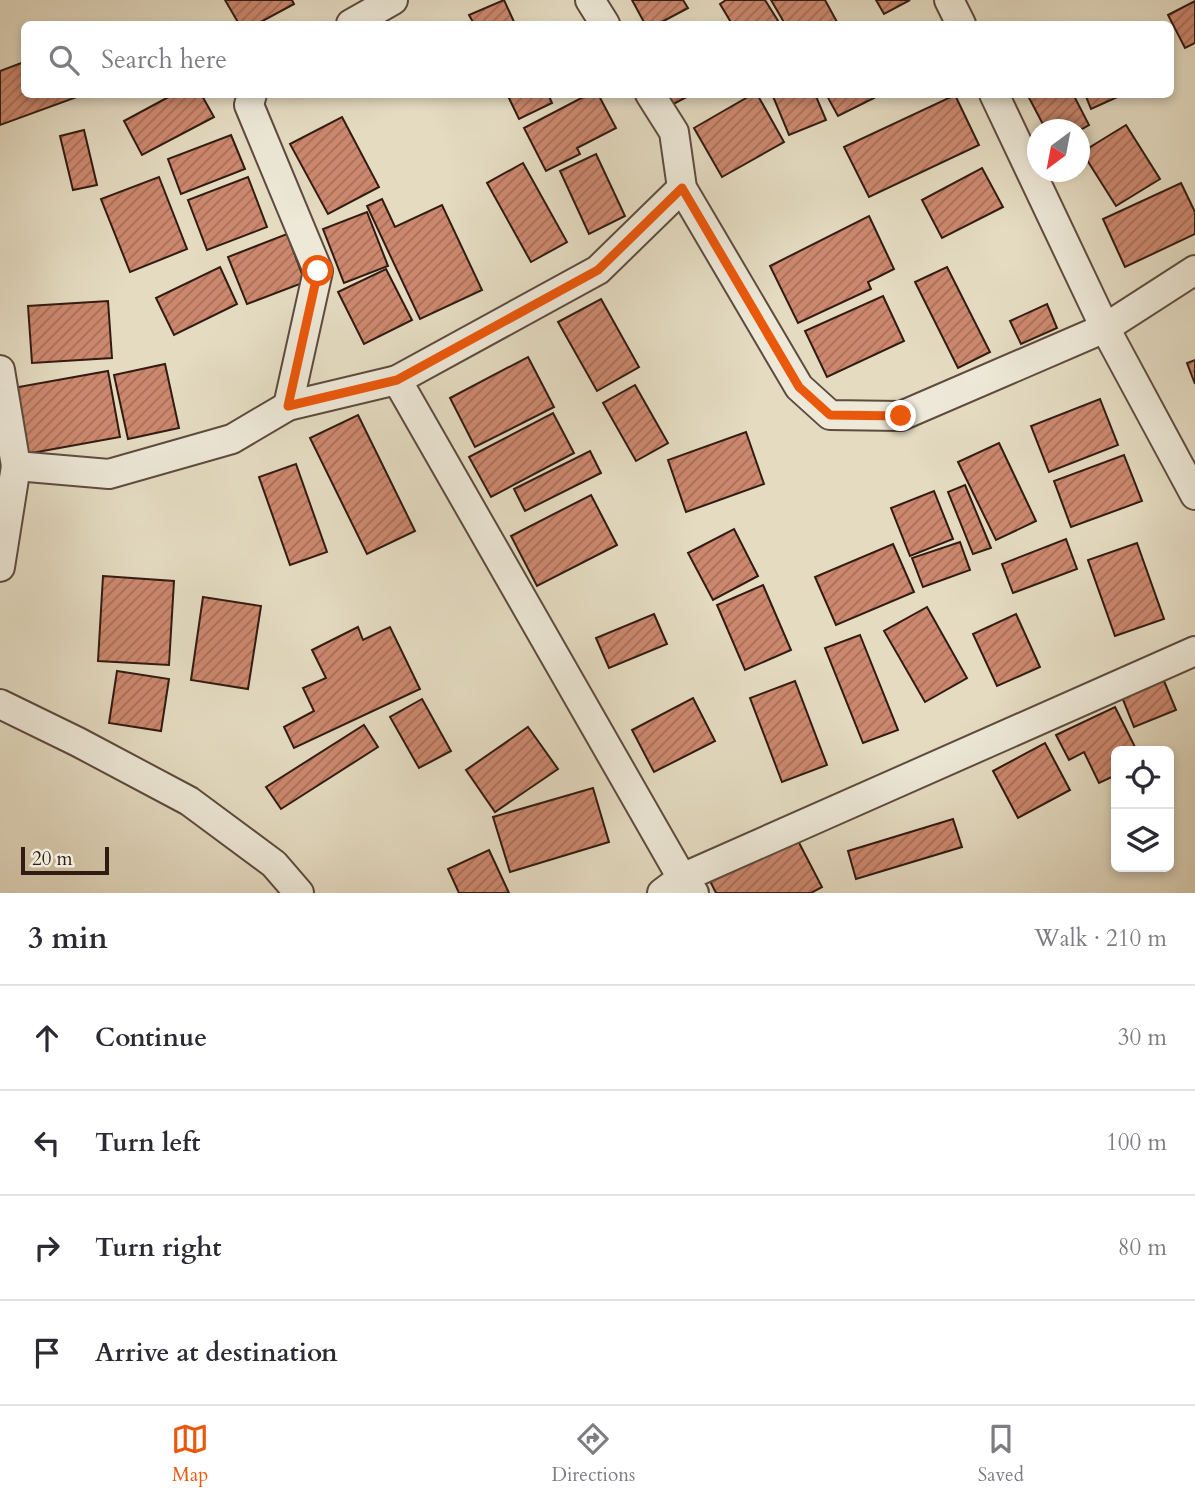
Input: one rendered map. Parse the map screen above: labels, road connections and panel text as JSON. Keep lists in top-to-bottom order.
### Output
{
  "scale_bar": "20 m",
  "north": "bottom left",
  "page": {
    "search": "Search here",
    "scale": "20 m",
    "heading": ["3 min", "Walk · 210 m"],
    "list": [
      ["Continue", "30 m"],
      ["Turn left", "100 m"],
      ["Turn right", "80 m"],
      "Arrive at destination"
    ],
    "nav": ["Map", "Directions", "Saved"]
  }
}
